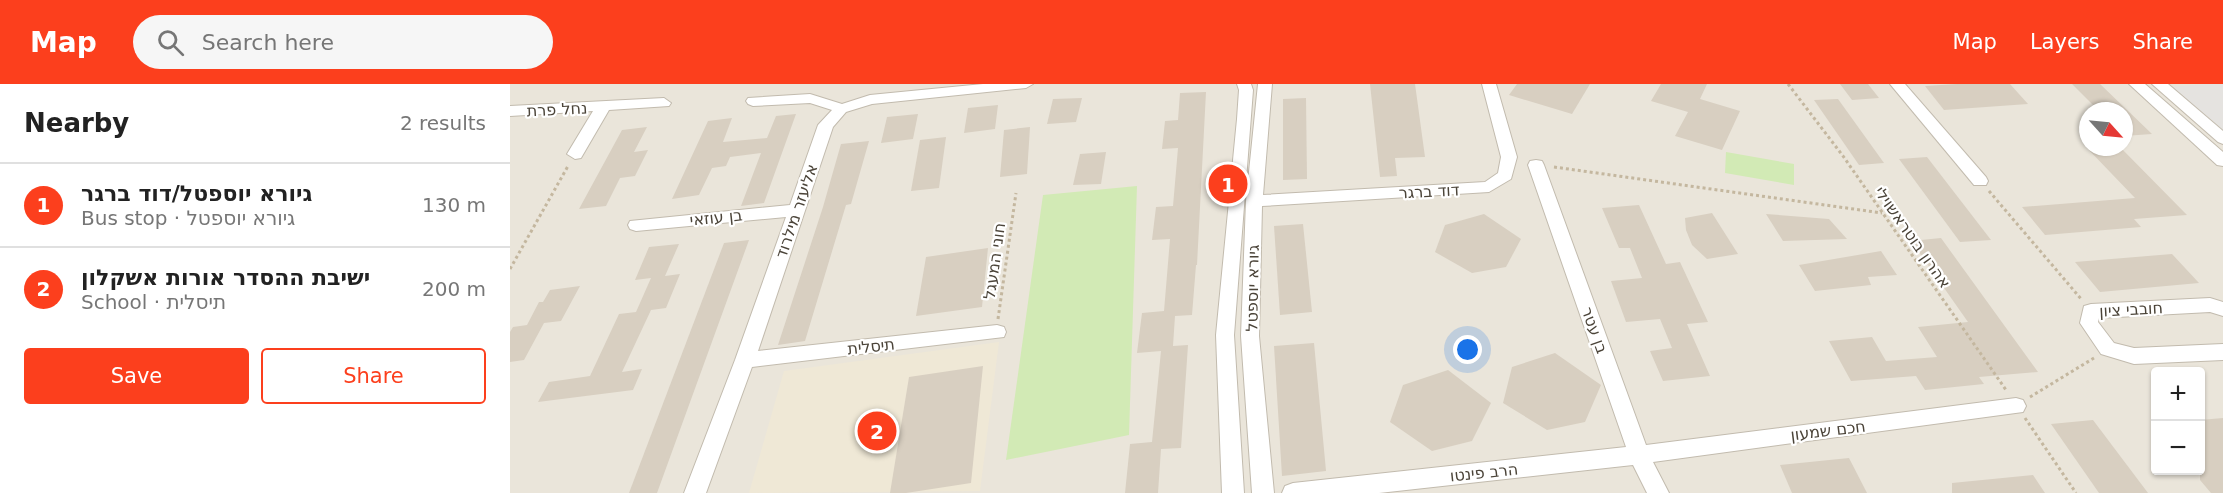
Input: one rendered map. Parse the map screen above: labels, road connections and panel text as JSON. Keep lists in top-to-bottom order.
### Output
{
  "streets": {
    "street": [
      "נחל פרת",
      "דוד ברגר",
      "אליעזר מילרוד",
      "בן עוזאי",
      "גיורא יוספטל",
      "חובבי ציון",
      "בן עטר",
      "תיסלית",
      "חכם שמעון",
      "הרב פינטו"
    ],
    "path": ["אהרון בוטראשוילי", "חוני המעגל"]
  },
  "crossings": [
    ["דוד ברגר", "גיורא יוספטל"],
    ["אליעזר מילרוד", "בן עוזאי"],
    ["אליעזר מילרוד", "תיסלית"],
    ["אהרון בוטראשוילי", "חכם שמעון"],
    ["חוני המעגל", "תיסלית"],
    ["בן עטר", "חכם שמעון"],
    ["בן עטר", "הרב פינטו"],
    ["חכם שמעון", "הרב פינטו"]
  ],
  "north": "bottom right",
  "page": {
    "header": "Map",
    "search": "Search here",
    "nav": ["Map", "Layers", "Share"],
    "heading": ["Nearby", "2 results"],
    "list": [
      {
        "mark": "1",
        "name": "גיורא יוספטל/דוד ברגר",
        "note": "Bus stop · גיורא יוספטל",
        "value": "130 m"
      },
      {
        "mark": "2",
        "name": "ישיבת ההסדר אורות אשקלון",
        "note": "School · תיסלית",
        "value": "200 m"
      }
    ],
    "pins": ["1", "2"],
    "buttons": ["Save", "Share"],
    "map_buttons": ["+", "−"]
  }
}
